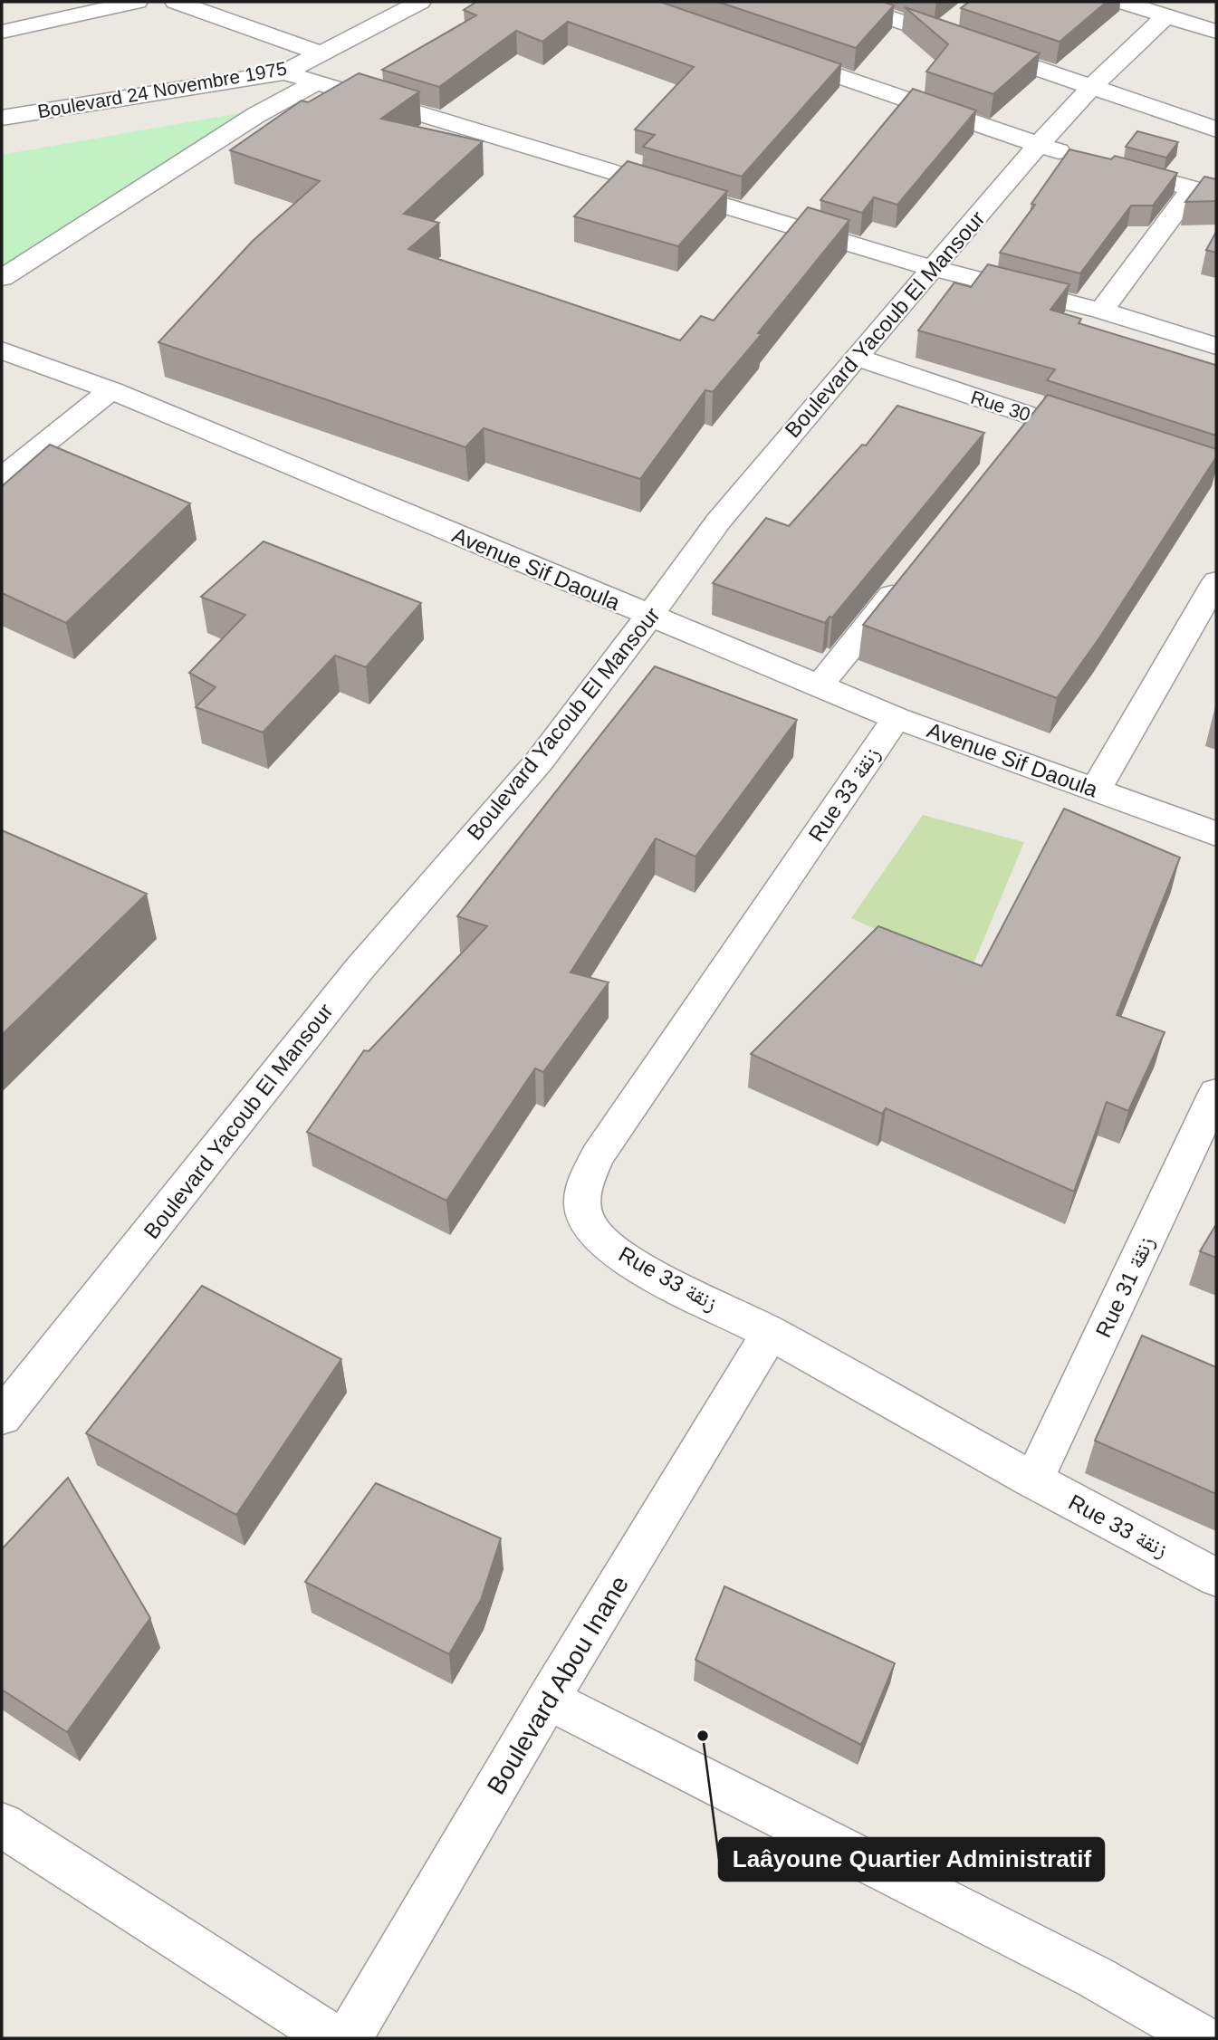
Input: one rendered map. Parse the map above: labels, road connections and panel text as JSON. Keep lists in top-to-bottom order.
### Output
{
  "streets": {
    "street": [
      "Boulevard 24 Novembre 1975",
      "Boulevard Yacoub El Mansour",
      "Rue 30",
      "Avenue Sif Daoula",
      "Rue 33 زنقة",
      "Rue 31 زنقة",
      "Boulevard Abou Inane"
    ]
  },
  "crossings": [
    ["Boulevard Yacoub El Mansour", "Rue 30"],
    ["Boulevard Yacoub El Mansour", "Avenue Sif Daoula"],
    ["Avenue Sif Daoula", "Rue 33 زنقة"],
    ["Rue 33 زنقة", "Rue 31 زنقة"],
    ["Rue 33 زنقة", "Boulevard Abou Inane"]
  ],
  "places": ["Laâyoune Quartier Administratif"]
}
